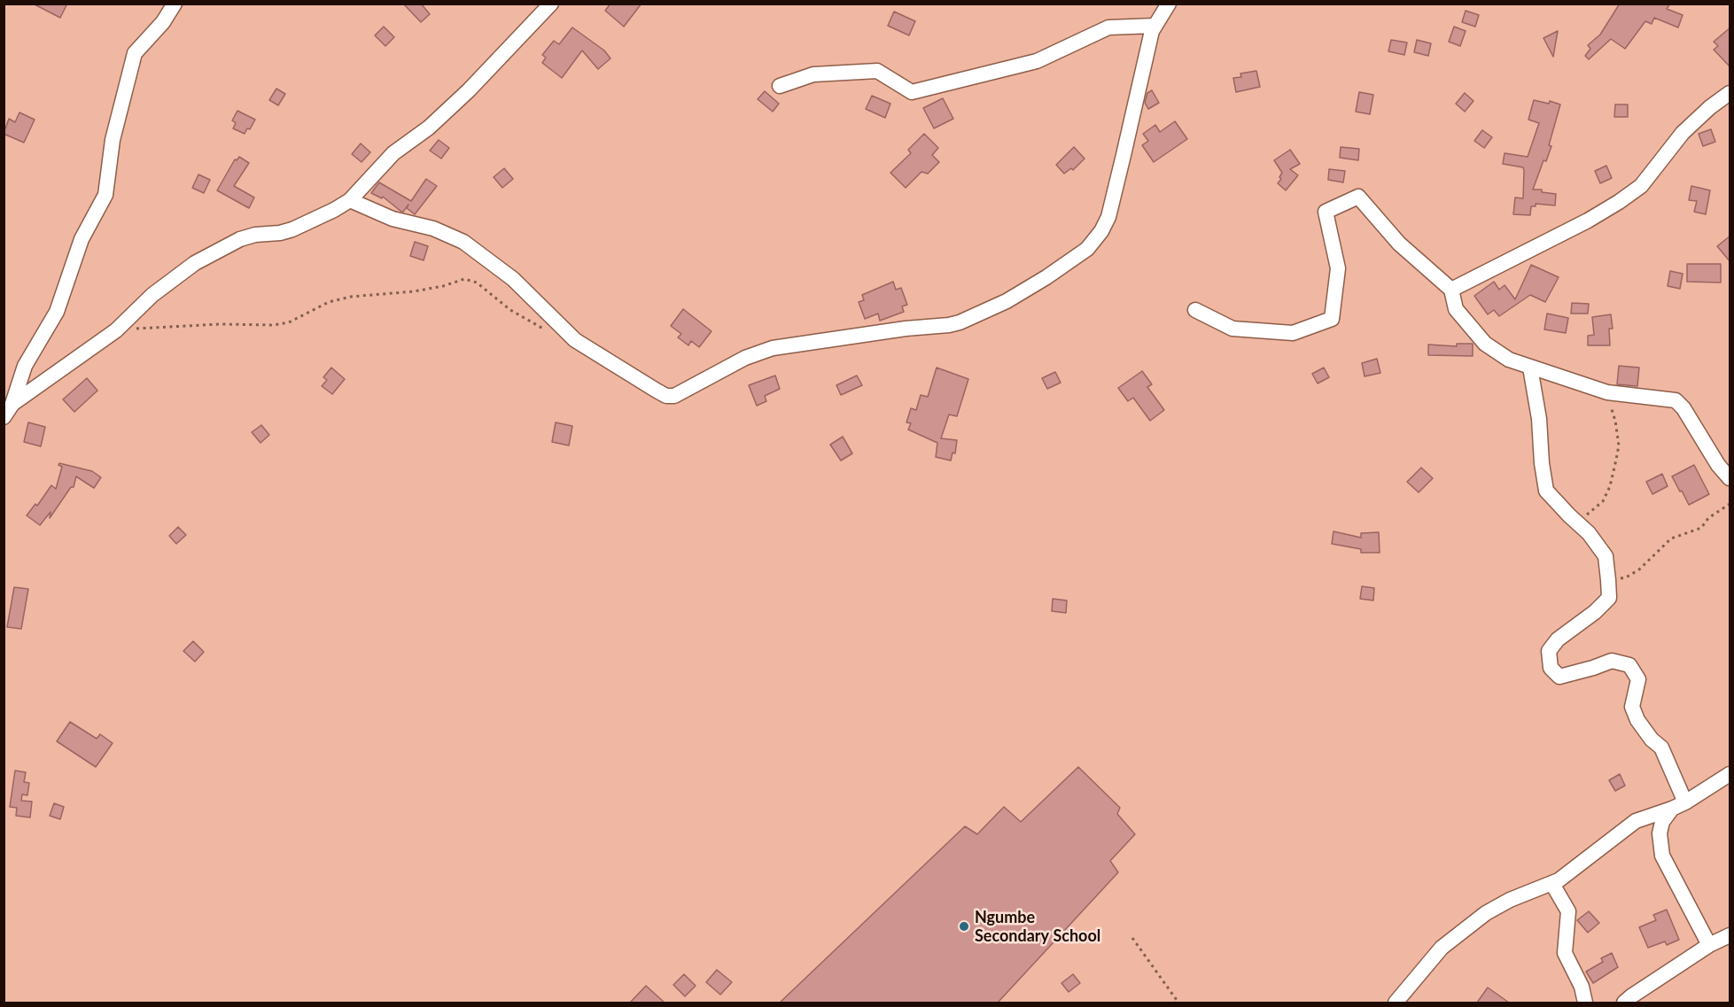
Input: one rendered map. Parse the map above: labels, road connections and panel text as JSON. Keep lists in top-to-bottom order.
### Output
{
  "places": ["Ngumbe Secondary School"]
}
